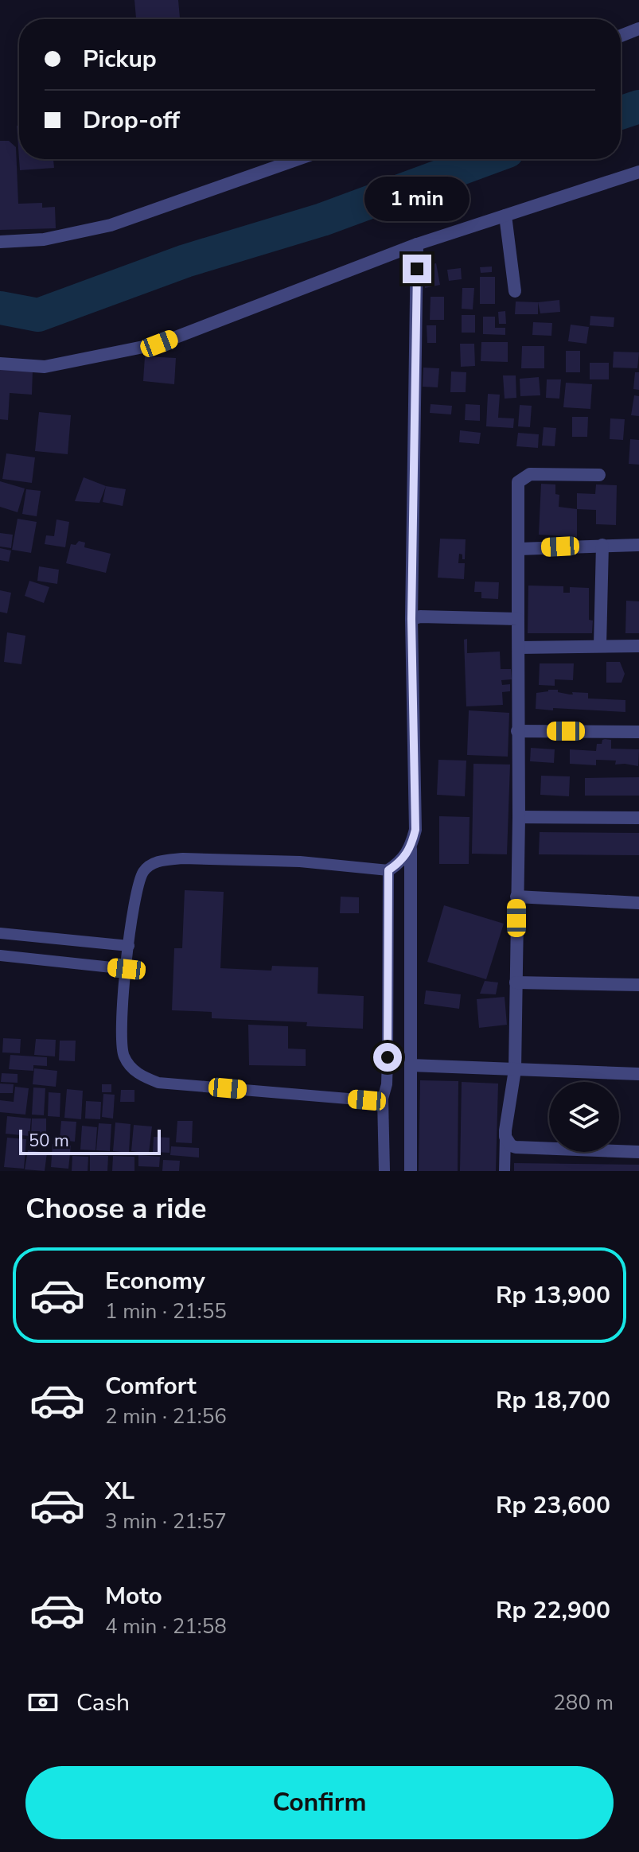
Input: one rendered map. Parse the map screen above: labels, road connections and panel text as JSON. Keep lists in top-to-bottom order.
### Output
{
  "scale_bar": "50 m",
  "page": {
    "banner": ["Pickup", "Drop-off"],
    "bubble": "1 min",
    "scale": "50 m",
    "heading": "Choose a ride",
    "list": [
      {
        "name": "Economy",
        "note": "1 min · 21:55",
        "value": "Rp 13,900"
      },
      {
        "name": "Comfort",
        "note": "2 min · 21:56",
        "value": "Rp 18,700"
      },
      {
        "name": "XL",
        "note": "3 min · 21:57",
        "value": "Rp 23,600"
      },
      {
        "name": "Moto",
        "note": "4 min · 21:58",
        "value": "Rp 22,900"
      }
    ],
    "pay": ["Cash", "280 m"],
    "buttons": "Confirm"
  }
}
